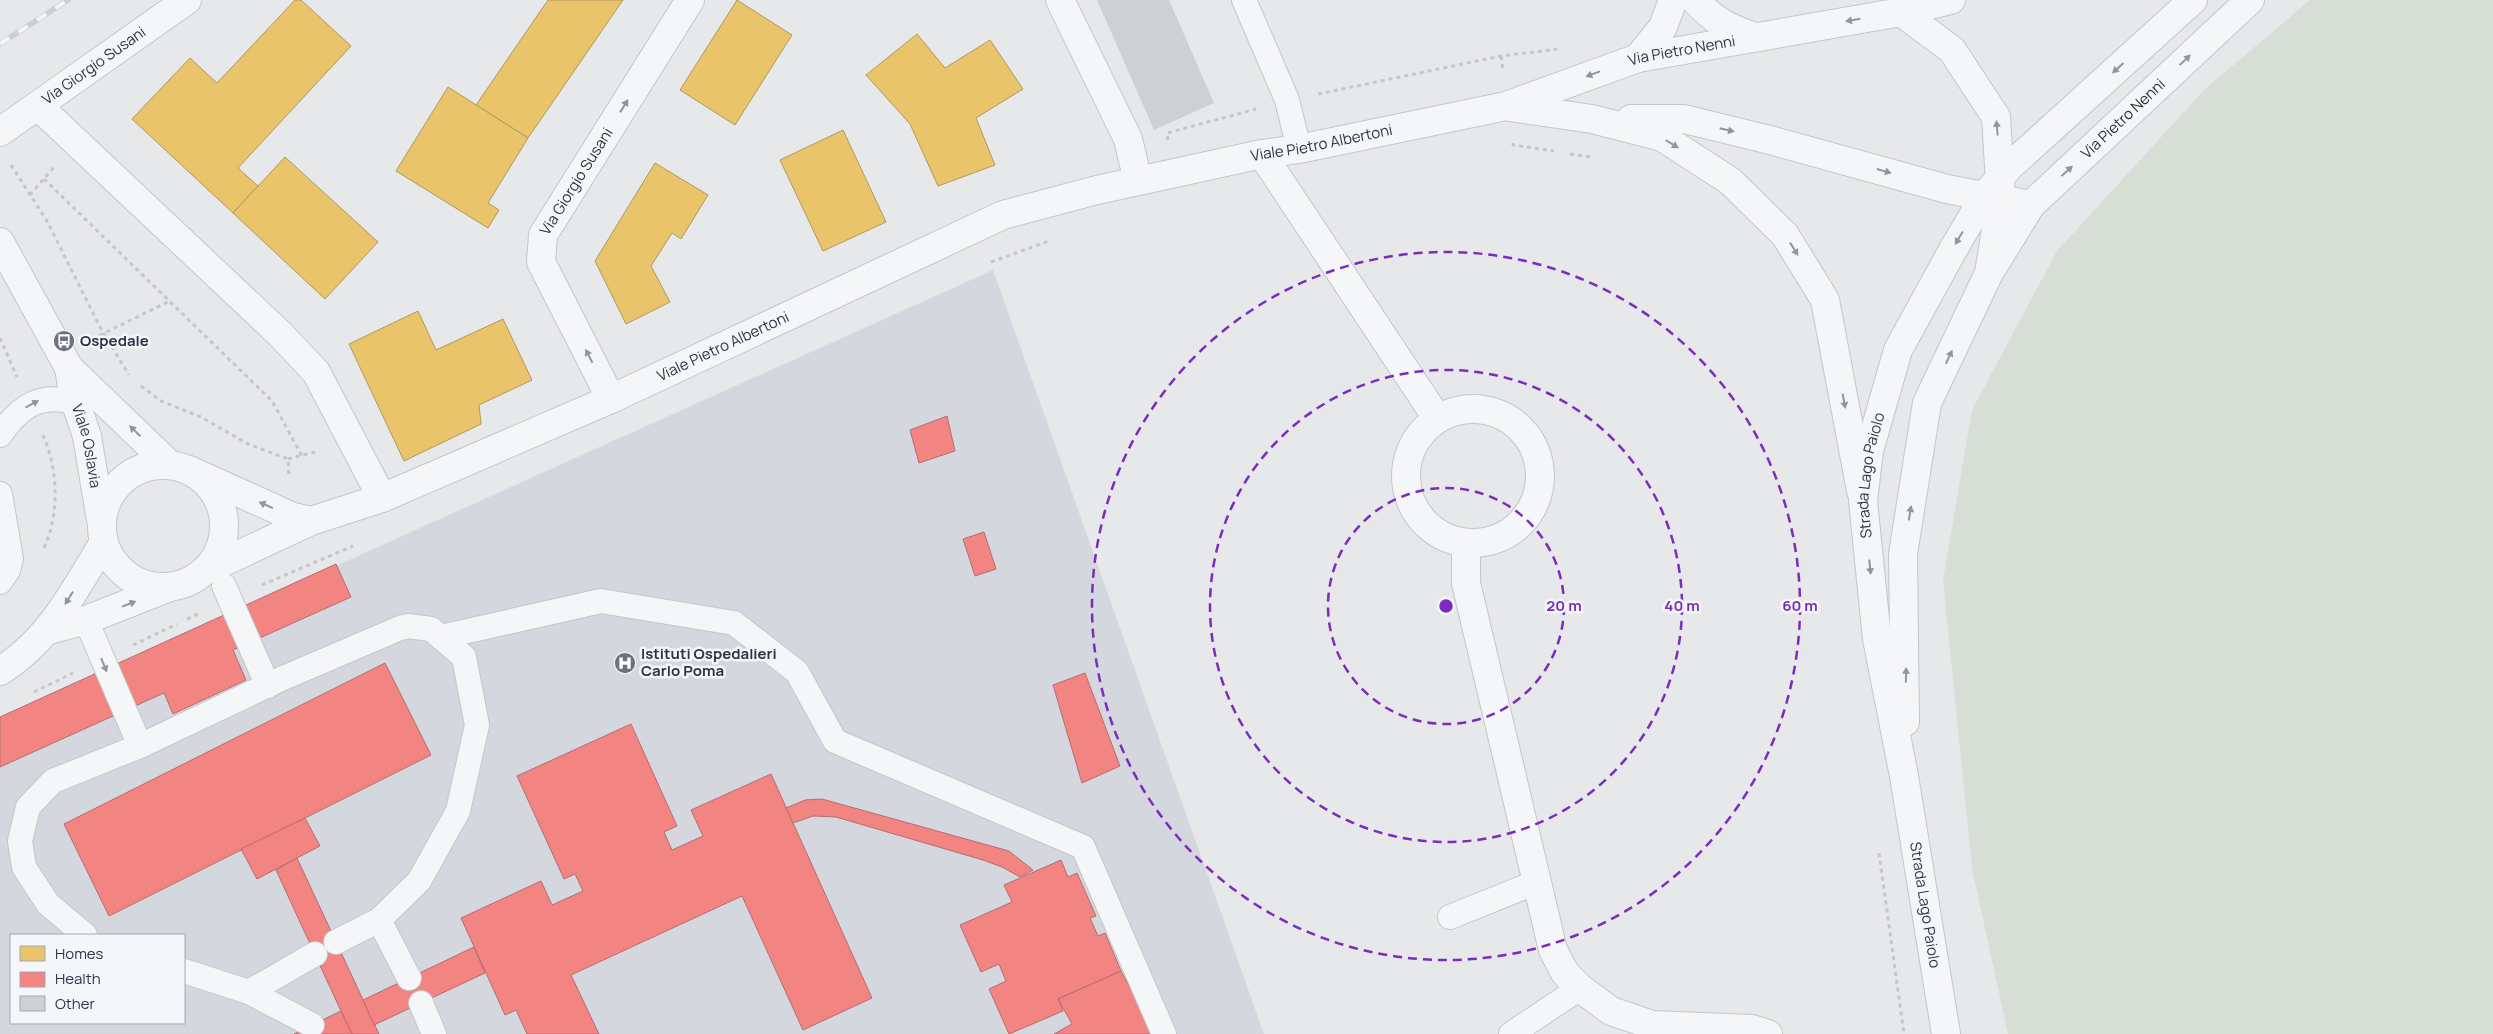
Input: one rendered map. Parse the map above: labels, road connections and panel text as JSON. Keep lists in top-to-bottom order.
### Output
{
  "streets": {
    "street": [
      "Via Pietro Nenni",
      "Via Giorgio Susani",
      "Viale Pietro Albertoni",
      "Viale Oslavia",
      "Strada Lago Paiolo"
    ]
  },
  "crossings": [
    ["Via Pietro Nenni", "Viale Pietro Albertoni"],
    ["Via Pietro Nenni", "Strada Lago Paiolo"],
    ["Via Giorgio Susani", "Viale Pietro Albertoni"],
    ["Viale Pietro Albertoni", "Viale Oslavia"]
  ],
  "one_way": ["Via Giorgio Susani"],
  "places": {
    "bus stop": ["Ospedale"],
    "hospital": ["Istituti Ospedalieri Carlo Poma"]
  },
  "legend": ["Homes", "Health", "Other"],
  "rings": ["20 m", "40 m", "60 m"]
}
